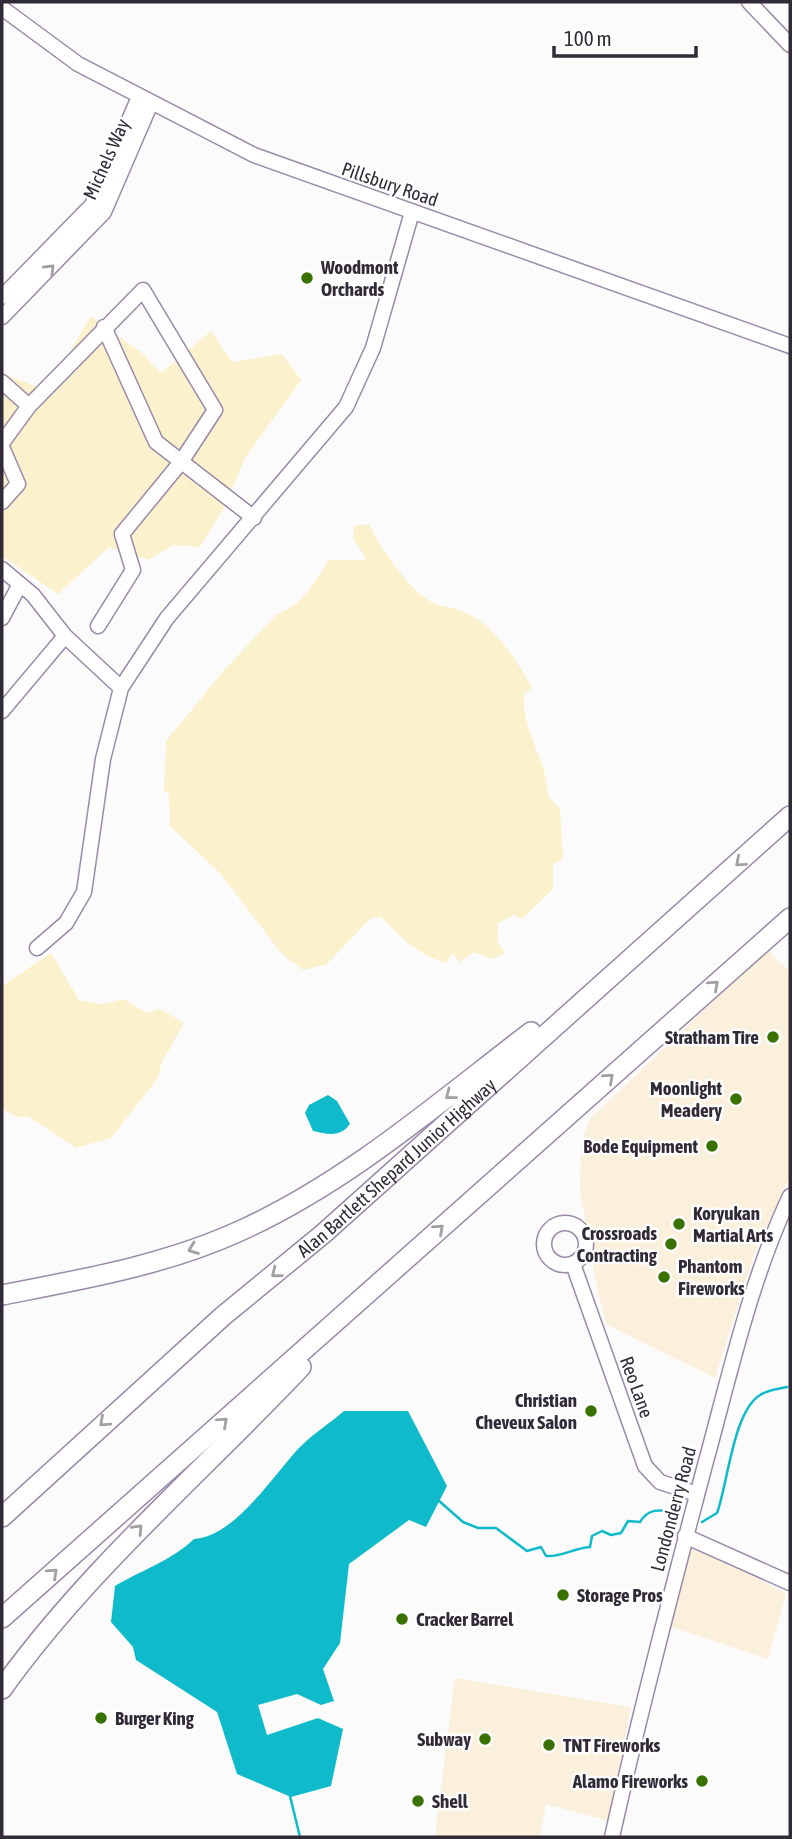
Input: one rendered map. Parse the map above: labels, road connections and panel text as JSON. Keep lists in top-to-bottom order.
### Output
{
  "streets": {
    "highway": ["Alan Bartlett Shepard Junior Highway"],
    "street": [
      "Michels Way",
      "Pillsbury Road",
      "Reo Lane",
      "Londonderry Road"
    ]
  },
  "crossings": [
    ["Michels Way", "Pillsbury Road"],
    ["Reo Lane", "Londonderry Road"]
  ],
  "places": [
    "Woodmont Orchards",
    "Stratham Tire",
    "Moonlight Meadery",
    "Bode Equipment",
    "Koryukan Martial Arts",
    "Crossroads Contracting",
    "Phantom Fireworks",
    "Christian Cheveux Salon",
    "Storage Pros",
    "Cracker Barrel",
    "Burger King",
    "Subway",
    "TNT Fireworks",
    "Alamo Fireworks",
    "Shell"
  ],
  "scale_bar": "100 m"
}
